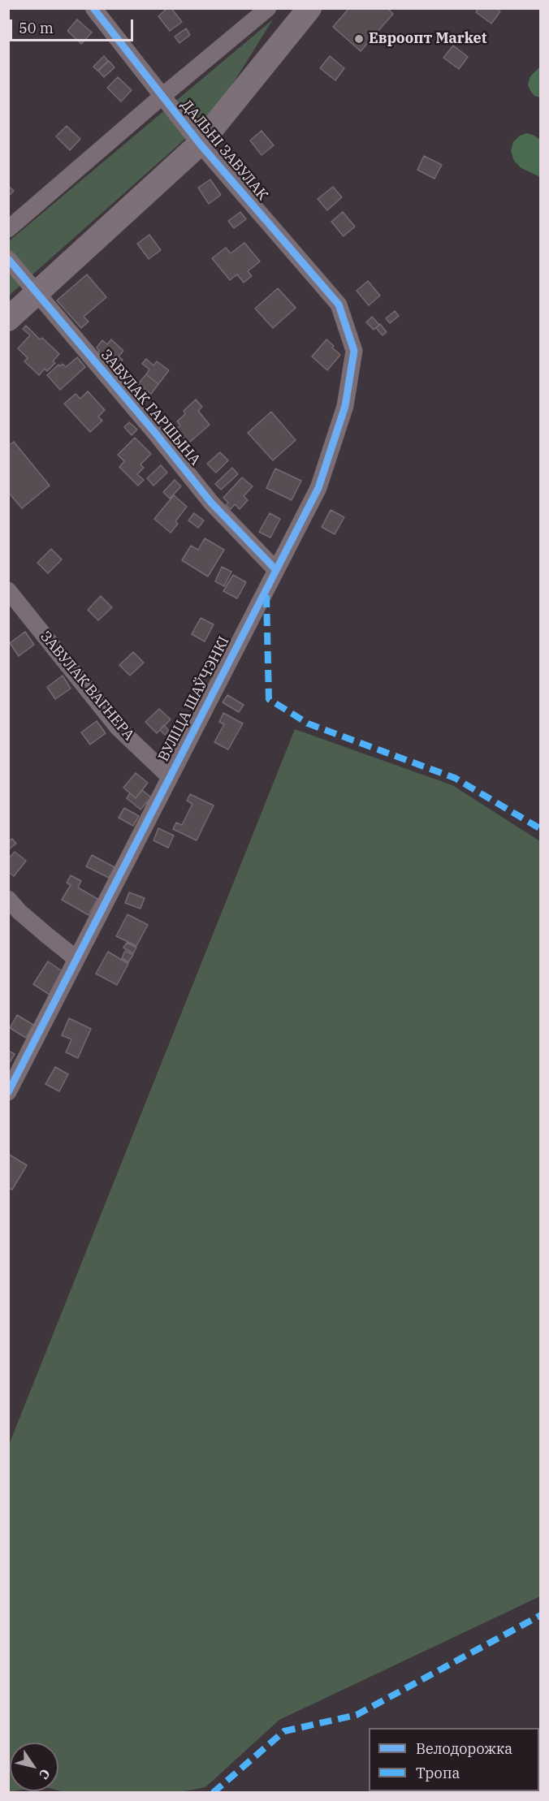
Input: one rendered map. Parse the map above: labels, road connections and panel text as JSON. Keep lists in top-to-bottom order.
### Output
{
  "streets": {
    "street": [
      "ДАЛЬНІ ЗАВУЛАК",
      "ЗАВУЛАК ГАРШЫНА",
      "ЗАВУЛАК ВАГНЕРА",
      "ВУЛІЦА ШАЎЧЭНКІ"
    ]
  },
  "crossings": [
    ["ДАЛЬНІ ЗАВУЛАК", "ВУЛІЦА ШАЎЧЭНКІ"],
    ["ЗАВУЛАК ГАРШЫНА", "ВУЛІЦА ШАЎЧЭНКІ"],
    ["ЗАВУЛАК ВАГНЕРА", "ВУЛІЦА ШАЎЧЭНКІ"]
  ],
  "places": ["Евроопт Market"],
  "legend": ["Велодорожка", "Тропа"],
  "scale_bar": "50 m",
  "north": "bottom right"
}
